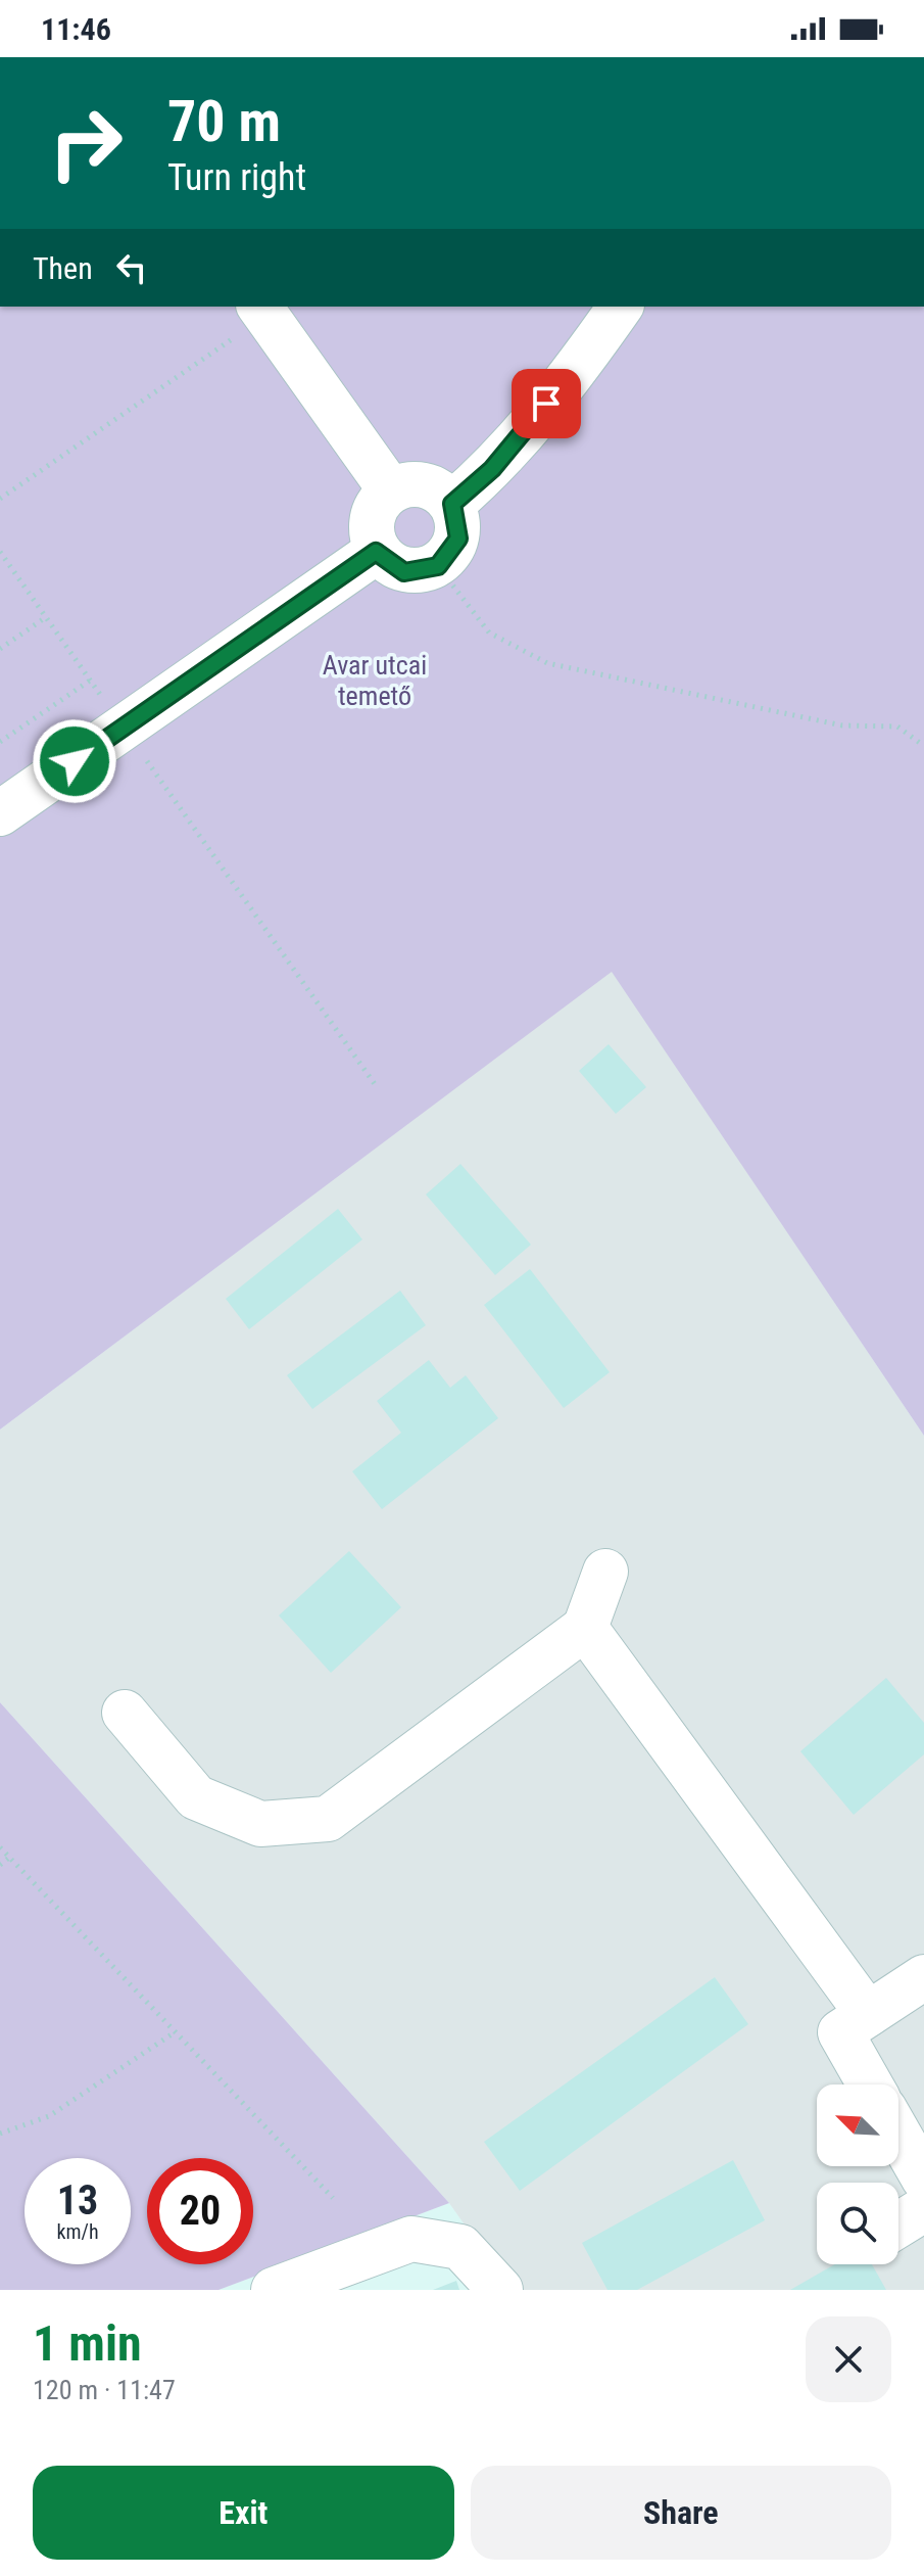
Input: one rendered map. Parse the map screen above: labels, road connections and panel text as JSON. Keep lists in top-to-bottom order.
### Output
{
  "parks": ["Avar utcai temető"],
  "north": "top left",
  "page": {
    "status": "11:46",
    "turn": ["70 m", "Turn right"],
    "then": "Then",
    "speed": "13 km/h",
    "limit": "20",
    "heading": ["1 min", "120 m · 11:47"],
    "buttons": ["Exit", "Share"]
  }
}
